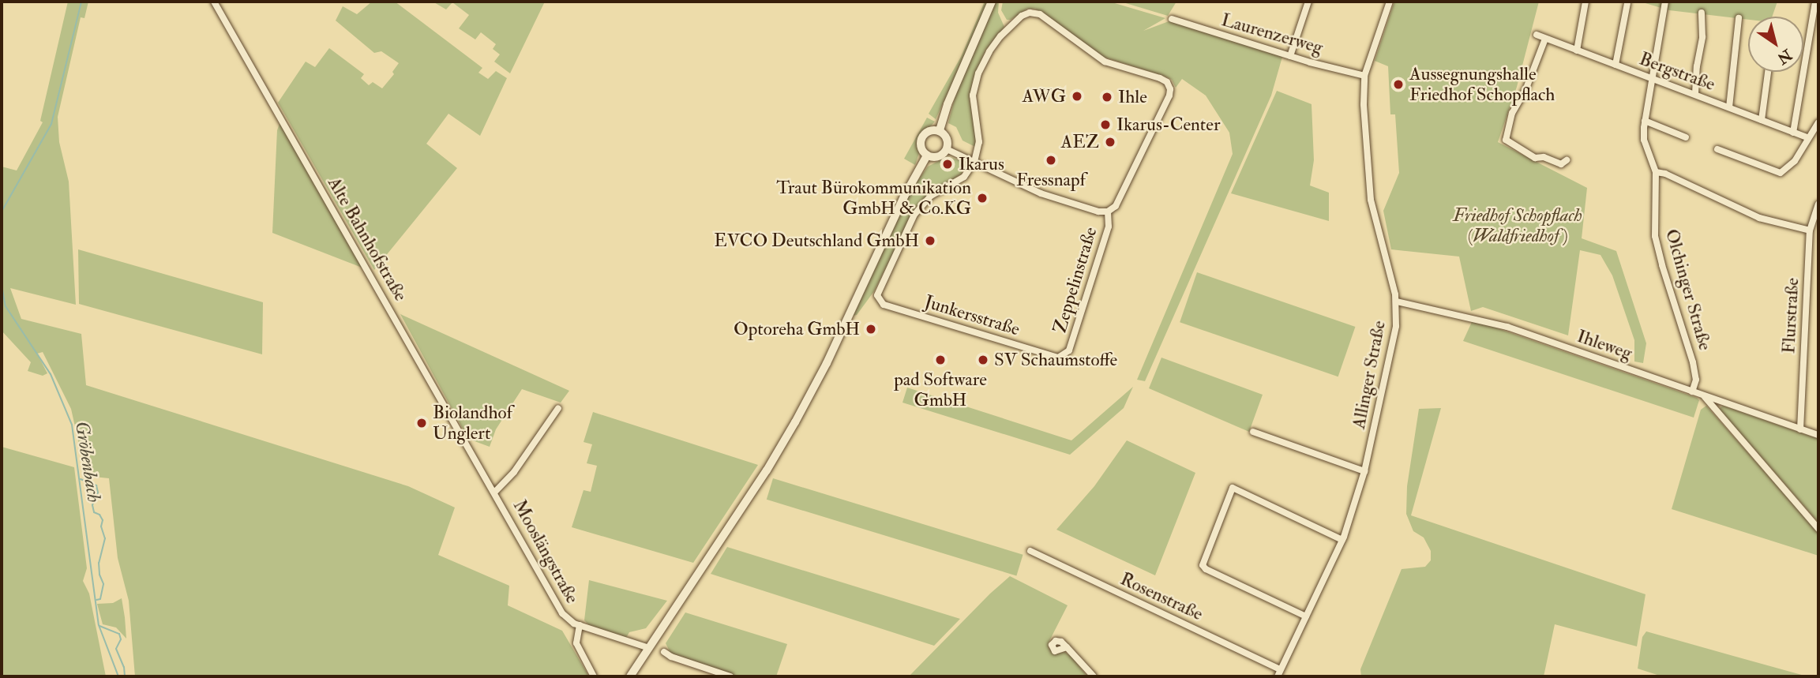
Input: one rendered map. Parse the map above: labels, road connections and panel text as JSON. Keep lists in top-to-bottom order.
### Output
{
  "streets": {
    "street": [
      "Laurenzerweg",
      "Bergstraße",
      "Alte Bahnhofstraße",
      "Zeppelinstraße",
      "Olchinger Straße",
      "Junkersstraße",
      "Flurstraße",
      "Ihleweg",
      "Allinger Straße",
      "Mooslängstraße",
      "Rosenstraße"
    ]
  },
  "crossings": [
    ["Laurenzerweg", "Allinger Straße"],
    ["Bergstraße", "Olchinger Straße"],
    ["Alte Bahnhofstraße", "Mooslängstraße"],
    ["Zeppelinstraße", "Junkersstraße"],
    ["Olchinger Straße", "Ihleweg"],
    ["Flurstraße", "Ihleweg"],
    ["Ihleweg", "Allinger Straße"],
    ["Allinger Straße", "Rosenstraße"]
  ],
  "water": ["Gröbenbach"],
  "parks": ["Friedhof Schopflach (Waldfriedhof)"],
  "places": [
    "Aussegnungshalle Friedhof Schopflach",
    "AWG",
    "Ihle",
    "Ikarus-Center",
    "AEZ",
    "Fressnapf",
    "Ikarus",
    "Traut Bürokommunikation GmbH & Co.KG",
    "EVCO Deutschland GmbH",
    "Optoreha GmbH",
    "pad Software GmbH",
    "SV Schaumstoffe",
    "Biolandhof Unglert"
  ],
  "north": "bottom right"
}
